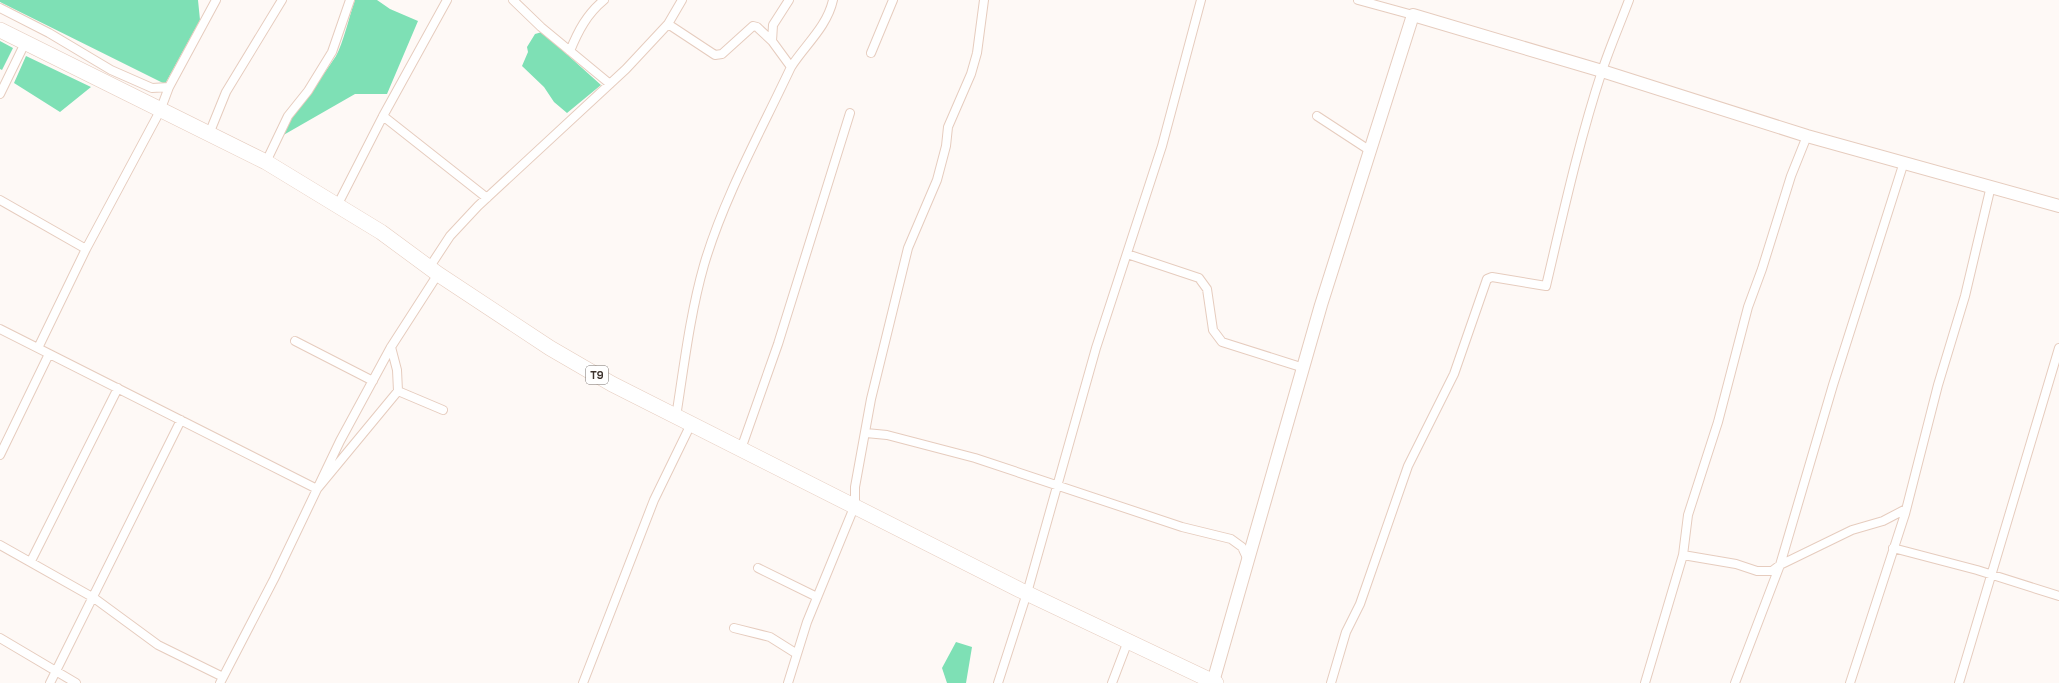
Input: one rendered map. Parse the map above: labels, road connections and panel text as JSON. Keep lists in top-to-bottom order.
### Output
{
  "streets": {
    "highway": ["T9"]
  }
}
